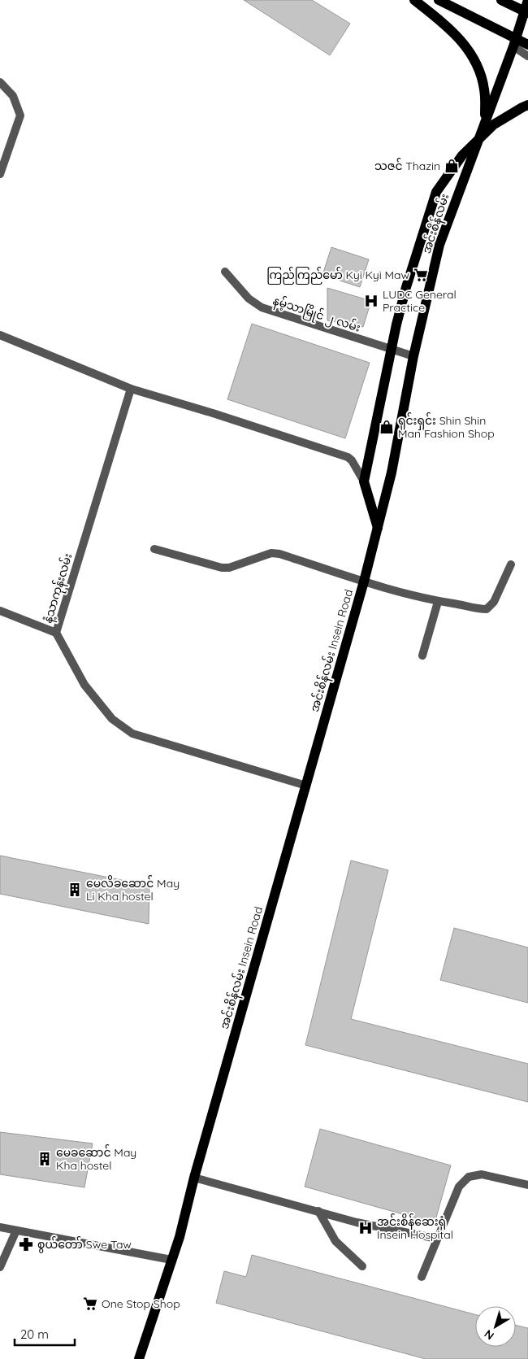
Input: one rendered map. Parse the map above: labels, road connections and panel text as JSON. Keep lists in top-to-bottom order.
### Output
{
  "streets": {
    "main road": ["အင်းစိန်လမ်း", "အင်းစိန်လမ်း Insein Road"],
    "street": ["နမ့်သာမြိုင် ၂ လမ်း", "နံ့သာကုန်းလမ်း"]
  },
  "crossings": [
    ["အင်းစိန်လမ်း", "နမ့်သာမြိုင် ၂ လမ်း"],
    ["အင်းစိန်လမ်း", "အင်းစိန်လမ်း Insein Road"],
    ["နံ့သာကုန်းလမ်း", "အင်းစိန်လမ်း Insein Road"]
  ],
  "places": {
    "shop": ["သဇင် Thazin", "ရှင်းရှင်း Shin Shin Man Fashion Shop"],
    "supermarket": ["ကြည်ကြည်မော် Kyi Kyi Maw", "One Stop Shop"],
    "hospital": ["LUDC General Practice", "အင်းစိန်ဆေးရုံ Insein Hospital"],
    "building": ["မေလိခဆောင် May Li Kha hostel", "မေခဆောင် May Kha hostel"],
    "pharmacy": ["စွယ်တော် Swe Taw"]
  },
  "scale_bar": "20 m",
  "north": "bottom left"
}
